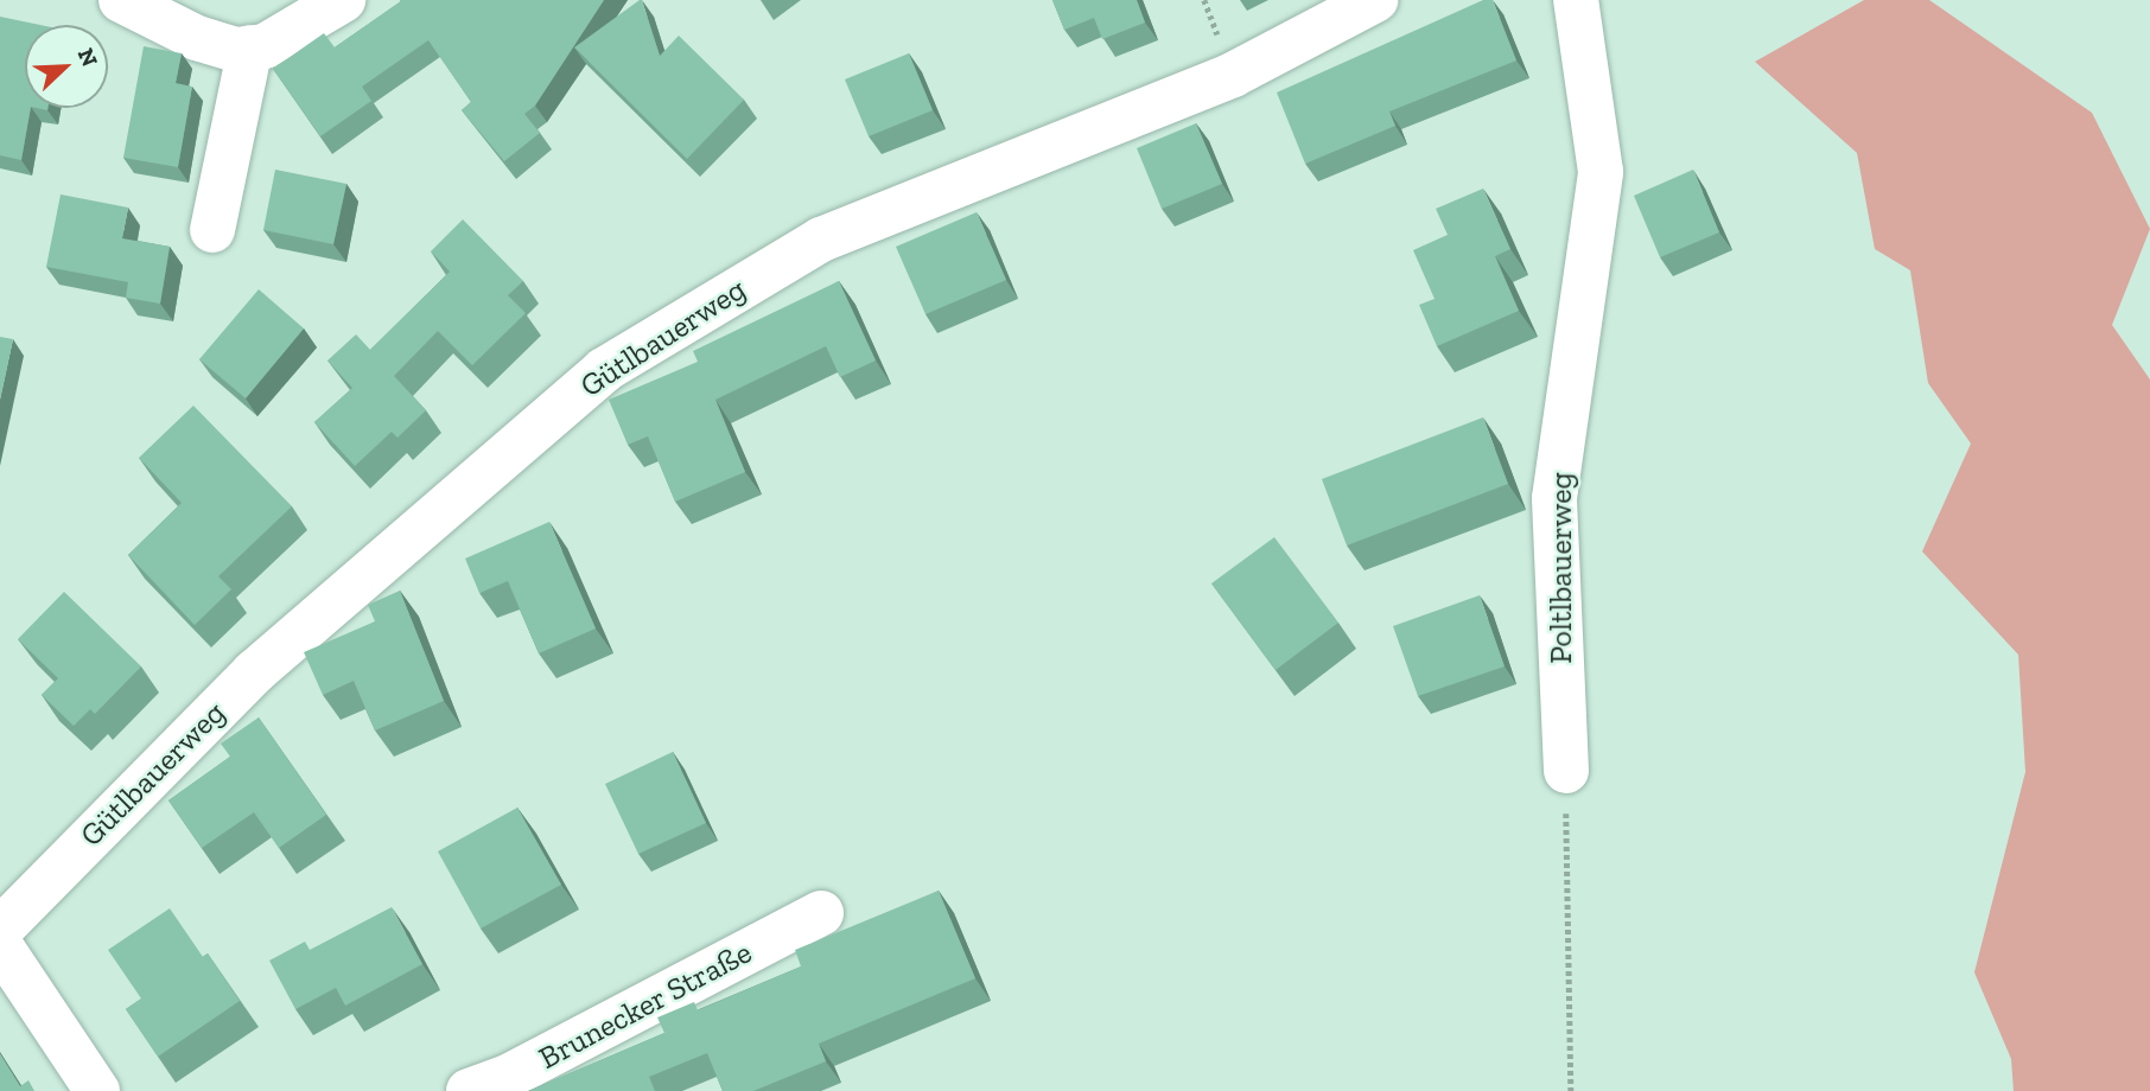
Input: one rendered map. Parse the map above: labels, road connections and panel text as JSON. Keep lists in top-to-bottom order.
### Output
{
  "streets": {
    "street": ["Gütlbauerweg", "Poltlbauerweg", "Brunecker Straße"]
  },
  "north": "top right"
}
